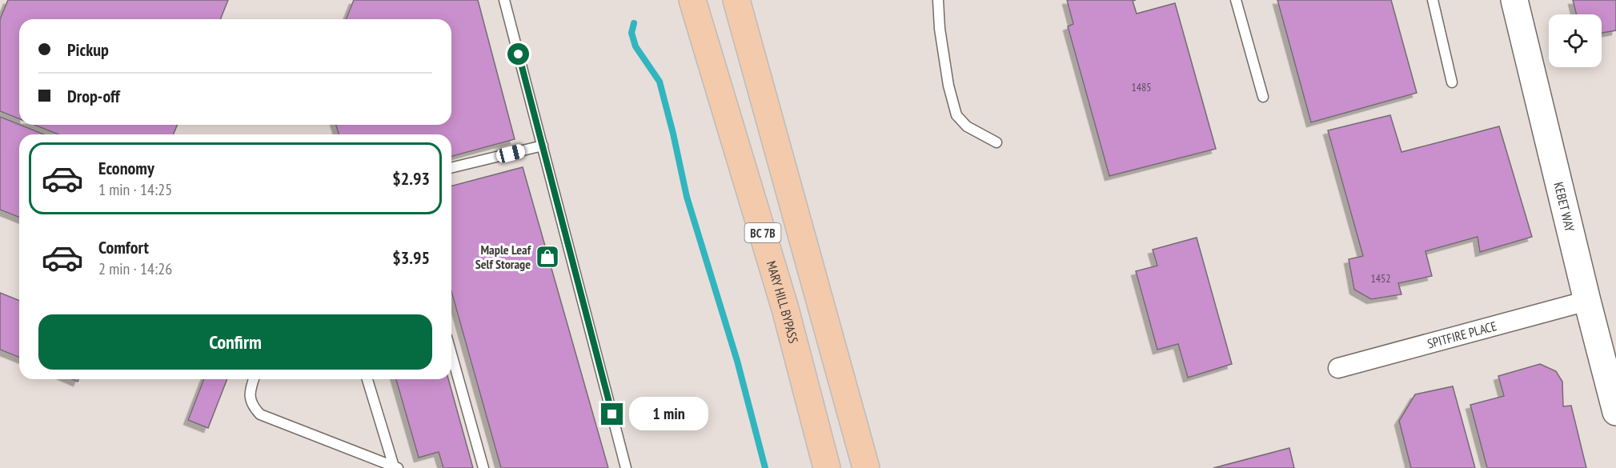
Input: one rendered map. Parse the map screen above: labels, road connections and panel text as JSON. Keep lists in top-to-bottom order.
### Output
{
  "streets": {
    "highway": ["BC 7B", "MARY HILL BYPASS"],
    "street": ["KEBET WAY", "SPITFIRE PLACE"]
  },
  "crossings": [
    ["KEBET WAY", "SPITFIRE PLACE"]
  ],
  "places": {
    "shop": ["Maple Leaf Self Storage"]
  },
  "house_numbers": ["1485", "1452"],
  "page": {
    "banner": ["Pickup", "Drop-off"],
    "list": [
      {
        "name": "Economy",
        "note": "1 min · 14:25",
        "value": "$2.93"
      },
      {
        "name": "Comfort",
        "note": "2 min · 14:26",
        "value": "$3.95"
      }
    ],
    "buttons": "Confirm",
    "bubble": "1 min"
  }
}
